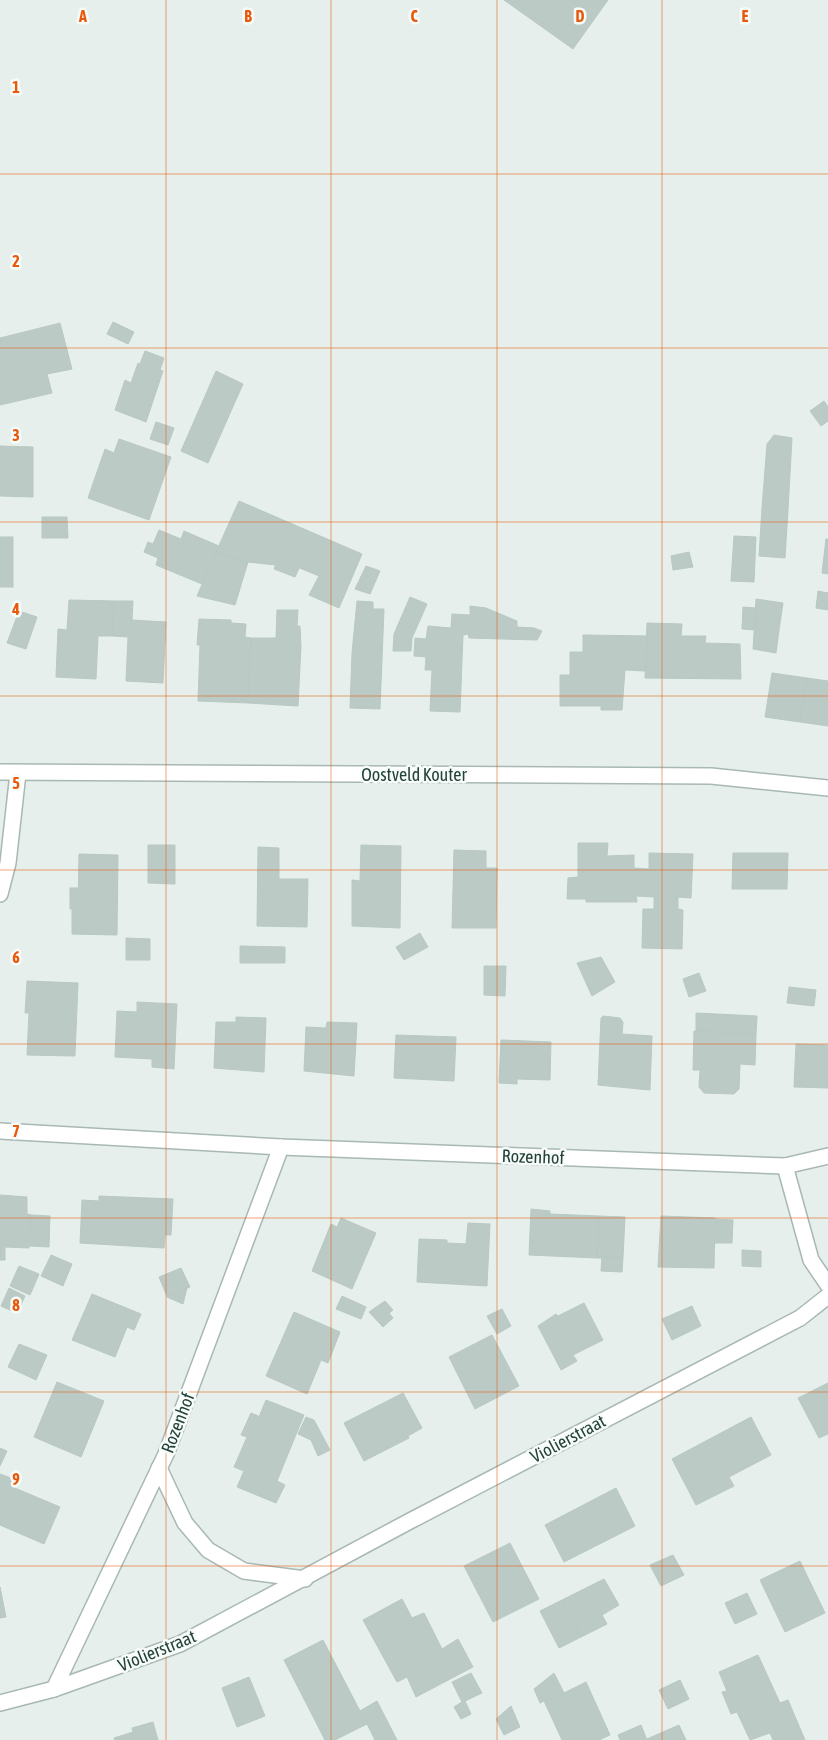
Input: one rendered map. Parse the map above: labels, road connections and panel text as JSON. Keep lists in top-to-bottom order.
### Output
{
  "streets": {
    "street": ["Oostveld Kouter", "Rozenhof", "Violierstraat"]
  },
  "crossings": [
    ["Rozenhof", "Violierstraat"]
  ],
  "grid": {
    "columns": [
      "A",
      "B",
      "C",
      "D",
      "E"
    ],
    "rows": [
      "1",
      "2",
      "3",
      "4",
      "5",
      "6",
      "7",
      "8",
      "9"
    ]
  }
}
